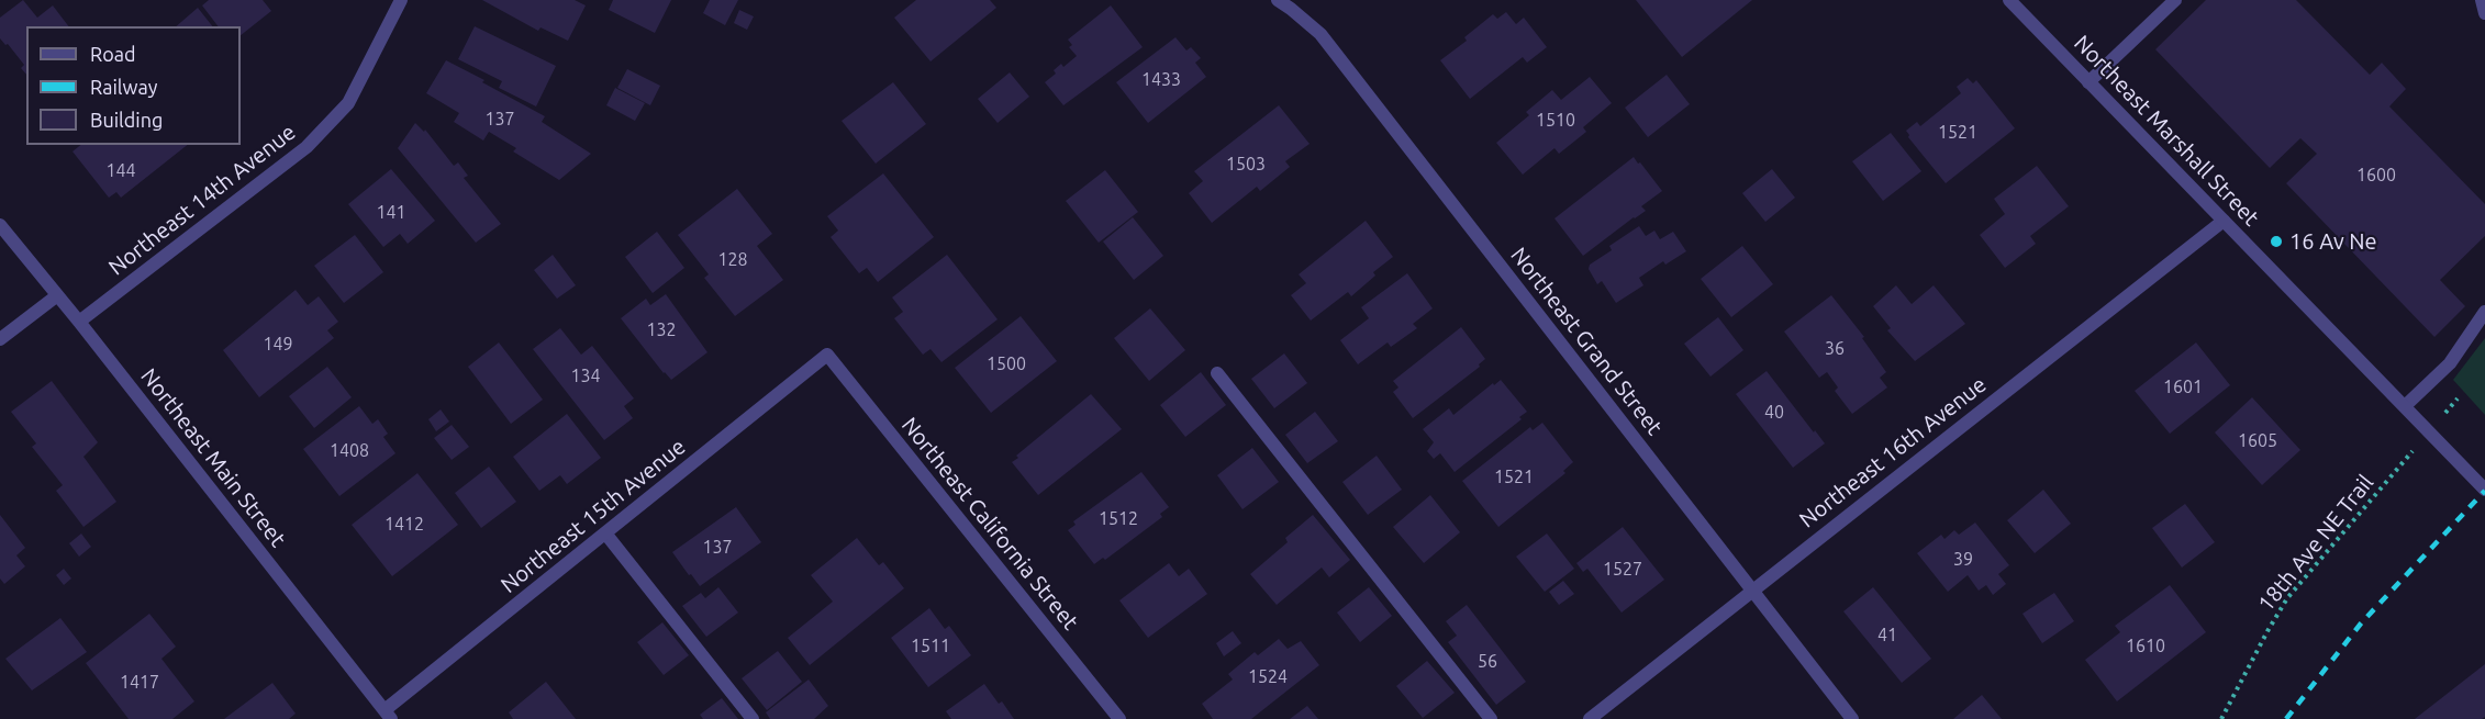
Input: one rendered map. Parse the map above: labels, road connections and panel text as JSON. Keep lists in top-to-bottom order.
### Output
{
  "streets": {
    "street": [
      "Northeast Marshall Street",
      "Northeast 14th Avenue",
      "Northeast Grand Street",
      "Northeast 16th Avenue",
      "Northeast Main Street",
      "Northeast 15th Avenue",
      "Northeast California Street"
    ],
    "path": ["18th Ave NE Trail"]
  },
  "crossings": [
    ["Northeast Marshall Street", "Northeast 16th Avenue"],
    ["Northeast Marshall Street", "18th Ave NE Trail"],
    ["Northeast 14th Avenue", "Northeast Main Street"],
    ["Northeast Grand Street", "Northeast 16th Avenue"],
    ["Northeast Main Street", "Northeast 15th Avenue"],
    ["Northeast 15th Avenue", "Northeast California Street"]
  ],
  "places": ["16 Av Ne"],
  "house_numbers": [
    "1433",
    "137",
    "1510",
    "1521",
    "1503",
    "144",
    "1600",
    "141",
    "128",
    "132",
    "149",
    "36",
    "1500",
    "134",
    "1601",
    "40",
    "1605",
    "1408",
    "1521",
    "1512",
    "1412",
    "137",
    "39",
    "1527",
    "41",
    "1511",
    "1610",
    "56",
    "1524",
    "1417"
  ],
  "legend": ["Road", "Railway", "Building"]
}
